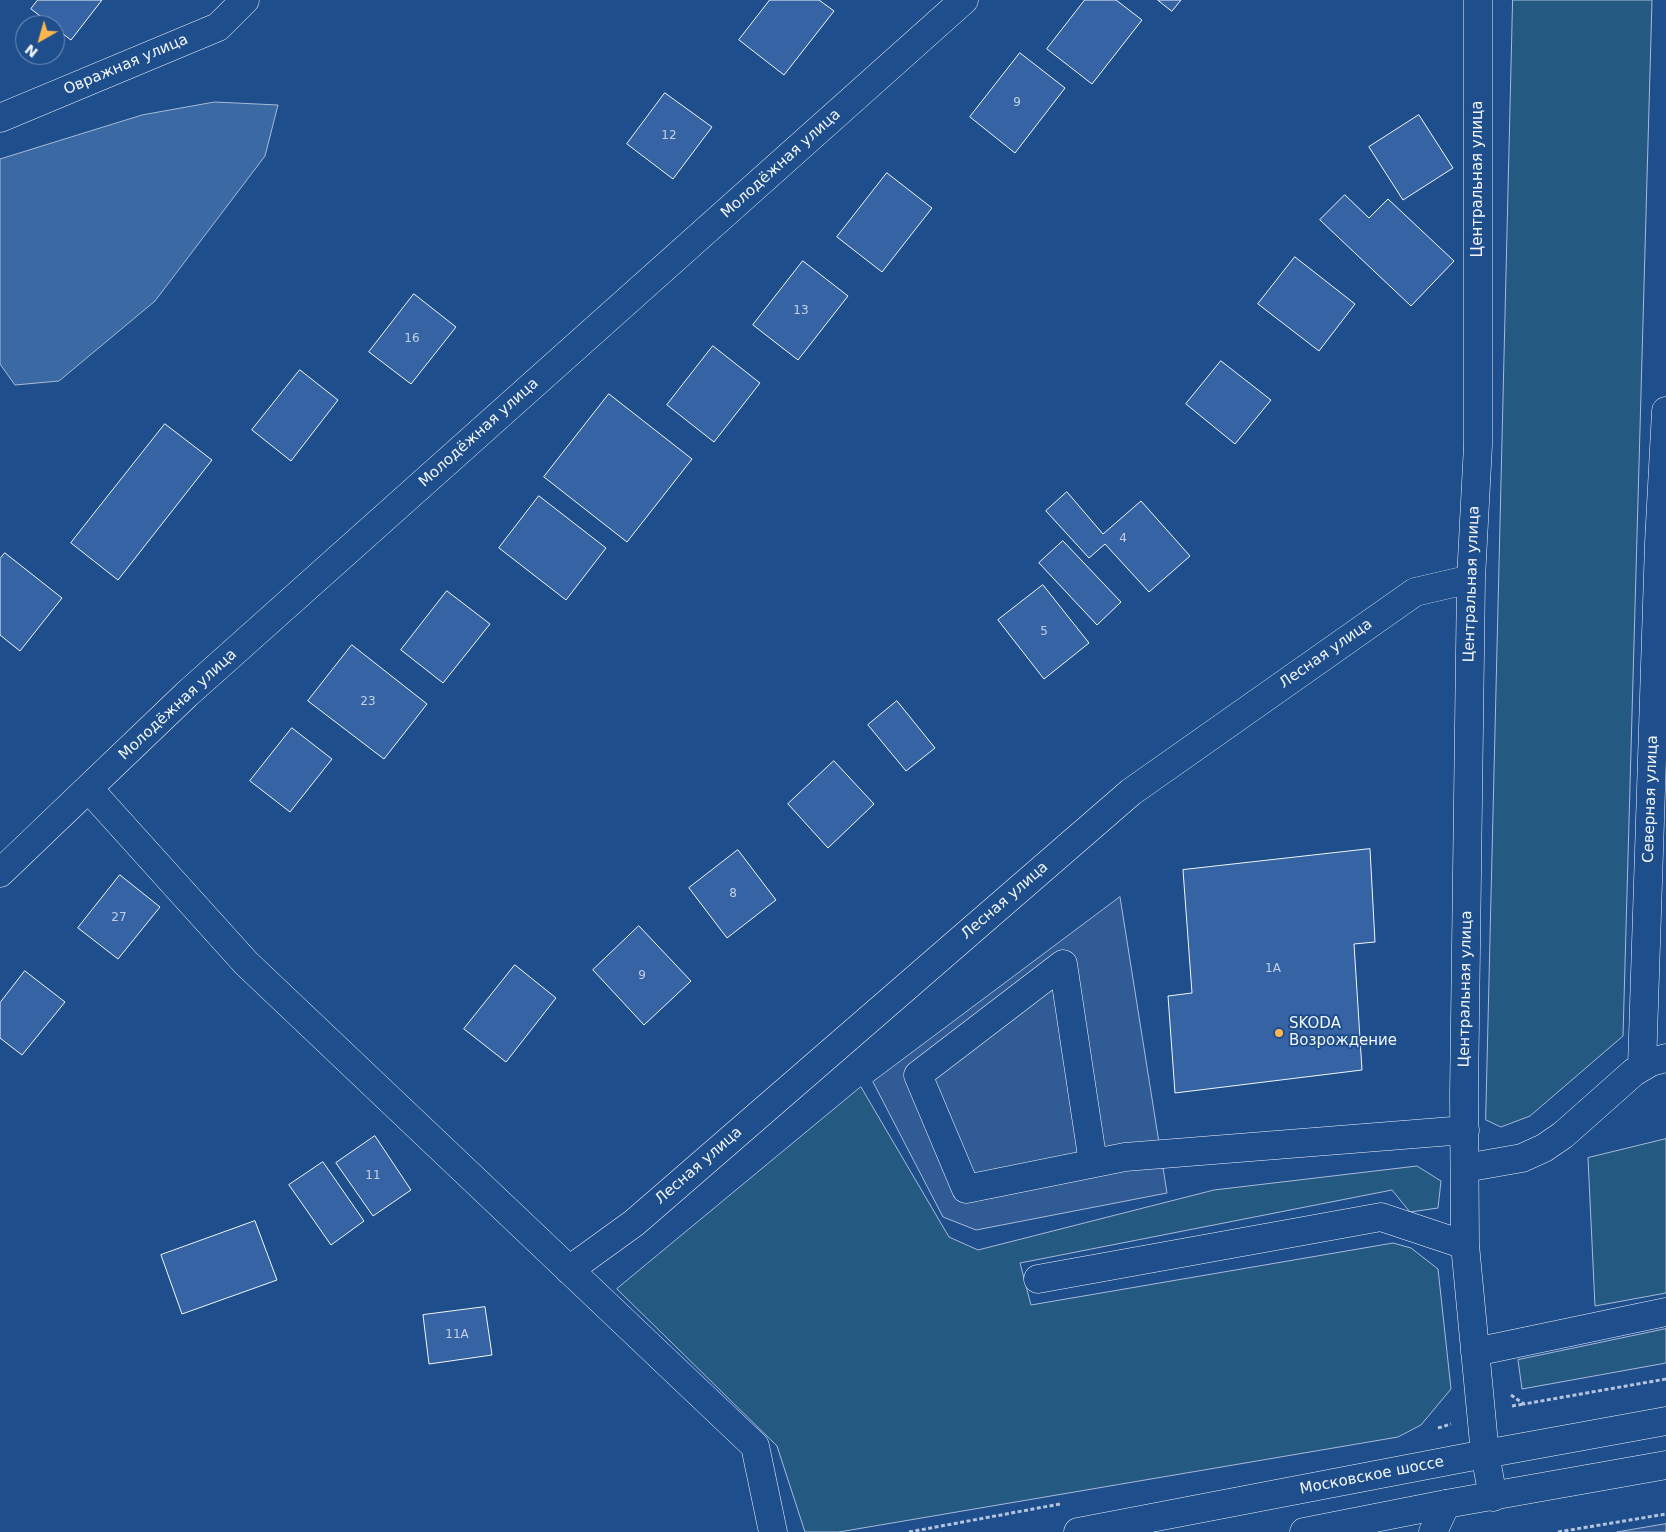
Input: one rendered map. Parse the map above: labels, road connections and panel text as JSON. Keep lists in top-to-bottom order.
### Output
{
  "streets": {
    "street": [
      "Овражная улица",
      "Молодёжная улица",
      "Центральная улица",
      "Лесная улица",
      "Северная улица",
      "Московское шоссе"
    ]
  },
  "crossings": [
    ["Центральная улица", "Лесная улица"],
    ["Центральная улица", "Московское шоссе"]
  ],
  "places": ["SKODA Возрождение"],
  "house_numbers": [
    "9",
    "12",
    "13",
    "16",
    "4",
    "5",
    "23",
    "8",
    "27",
    "1А",
    "9",
    "11",
    "11А"
  ],
  "north": "bottom left"
}
